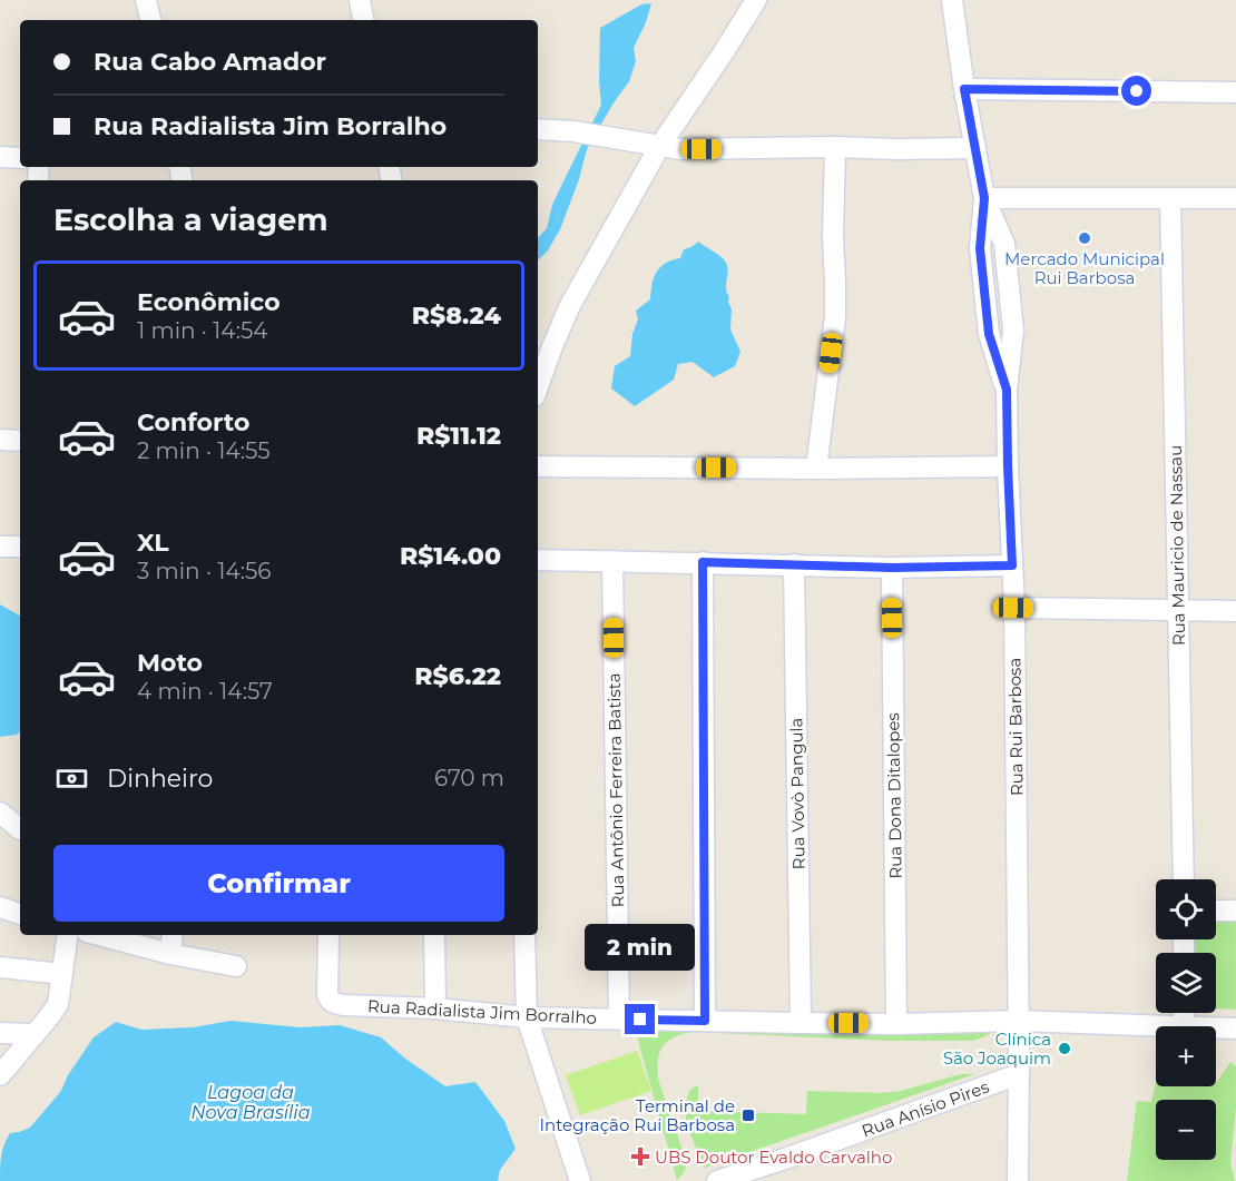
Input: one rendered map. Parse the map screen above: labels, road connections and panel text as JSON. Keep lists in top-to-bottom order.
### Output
{
  "streets": {
    "street": [
      "Rua Mauricio de Nassau",
      "Rua Rui Barbosa",
      "Rua Antônio Ferreira Batista",
      "Rua Vovò Pangula",
      "Rua Dona Ditalopes",
      "Rua Radialista Jim Borralho",
      "Rua Anísio Pires"
    ]
  },
  "crossings": [
    ["Rua Rui Barbosa", "Rua Radialista Jim Borralho"],
    ["Rua Rui Barbosa", "Rua Anísio Pires"],
    ["Rua Antônio Ferreira Batista", "Rua Radialista Jim Borralho"],
    ["Rua Vovò Pangula", "Rua Radialista Jim Borralho"],
    ["Rua Dona Ditalopes", "Rua Radialista Jim Borralho"]
  ],
  "water": ["Lagoa da Nova Brasília"],
  "places": {
    "other": ["Mercado Municipal Rui Barbosa", "Clínica São Joaquim"],
    "transit": ["Terminal de Integração Rui Barbosa"],
    "health": ["UBS Doutor Evaldo Carvalho"]
  },
  "page": {
    "banner": ["Rua Cabo Amador", "Rua Radialista Jim Borralho"],
    "heading": "Escolha a viagem",
    "list": [
      {
        "name": "Econômico",
        "note": "1 min · 14:54",
        "value": "R$8.24"
      },
      {
        "name": "Conforto",
        "note": "2 min · 14:55",
        "value": "R$11.12"
      },
      {
        "name": "XL",
        "note": "3 min · 14:56",
        "value": "R$14.00"
      },
      {
        "name": "Moto",
        "note": "4 min · 14:57",
        "value": "R$6.22"
      }
    ],
    "pay": ["Dinheiro", "670 m"],
    "buttons": "Confirmar",
    "map_buttons": ["+", "−"],
    "bubble": "2 min"
  }
}
